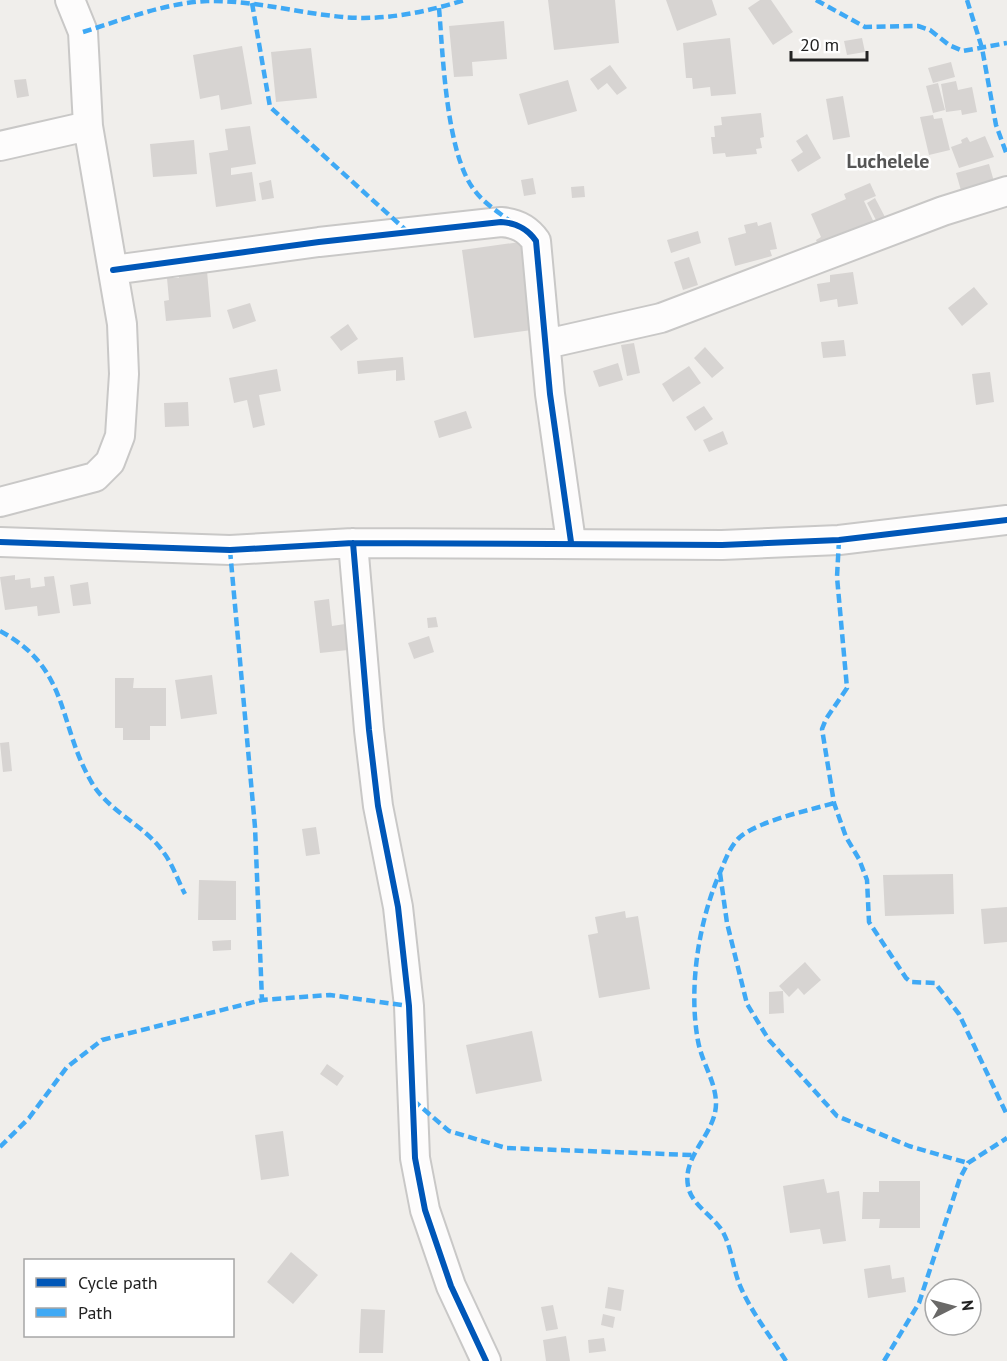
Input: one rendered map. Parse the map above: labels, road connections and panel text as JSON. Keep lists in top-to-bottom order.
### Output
{
  "districts": ["Luchelele"],
  "legend": ["Cycle path", "Path"],
  "scale_bar": "20 m",
  "north": "right"
}
